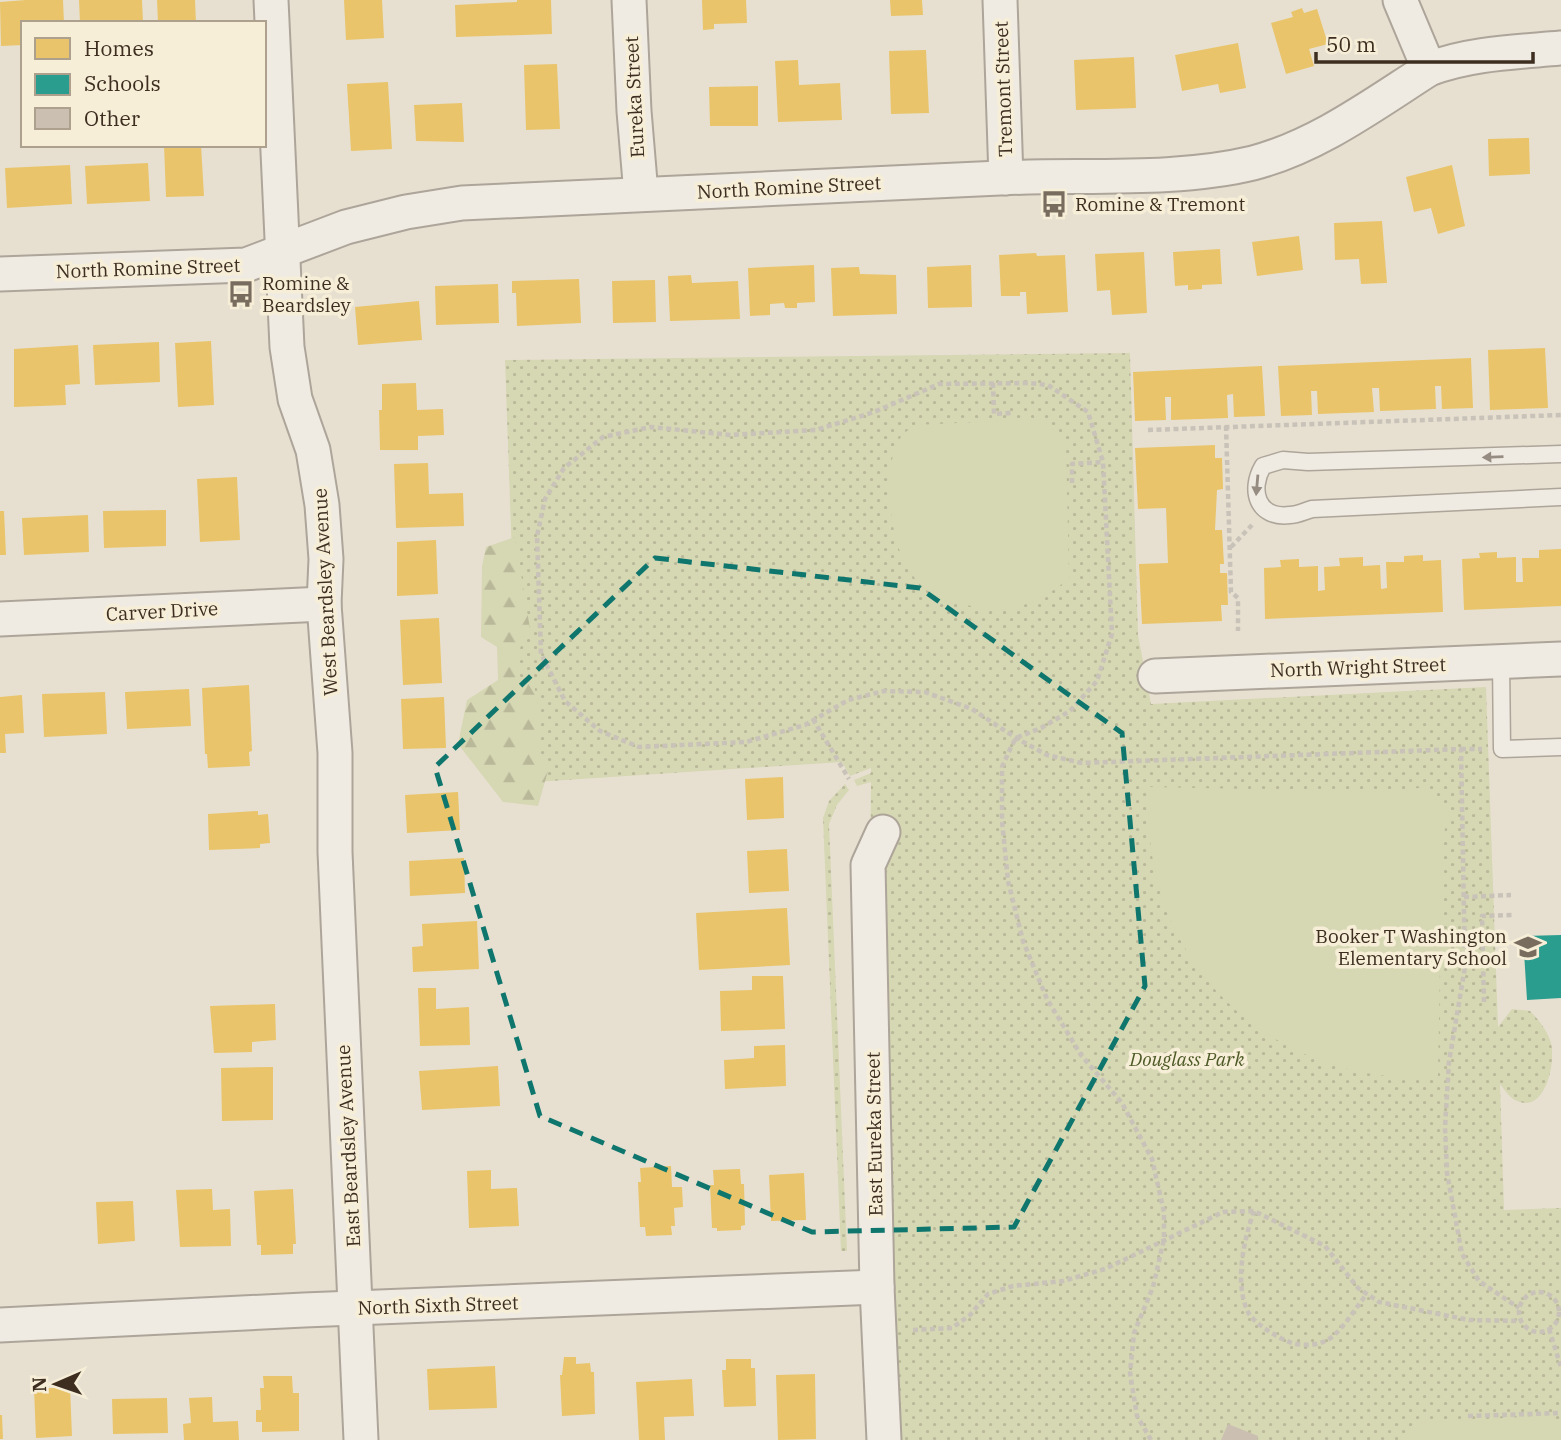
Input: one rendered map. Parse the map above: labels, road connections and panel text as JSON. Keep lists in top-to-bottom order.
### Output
{
  "streets": {
    "street": [
      "Tremont Street",
      "Eureka Street",
      "North Romine Street",
      "West Beardsley Avenue",
      "Carver Drive",
      "North Wright Street",
      "East Eureka Street",
      "East Beardsley Avenue",
      "North Sixth Street"
    ]
  },
  "crossings": [
    ["Tremont Street", "North Romine Street"],
    ["Eureka Street", "North Romine Street"],
    ["North Romine Street", "West Beardsley Avenue"],
    ["West Beardsley Avenue", "Carver Drive"],
    ["West Beardsley Avenue", "East Beardsley Avenue"],
    ["East Eureka Street", "North Sixth Street"],
    ["East Beardsley Avenue", "North Sixth Street"]
  ],
  "parks": ["Douglass Park"],
  "places": {
    "bus stop": ["Romine & Tremont", "Romine & Beardsley"],
    "school or university": ["Booker T Washington Elementary School"]
  },
  "legend": ["Homes", "Schools", "Other"],
  "scale_bar": "50 m",
  "north": "left"
}
